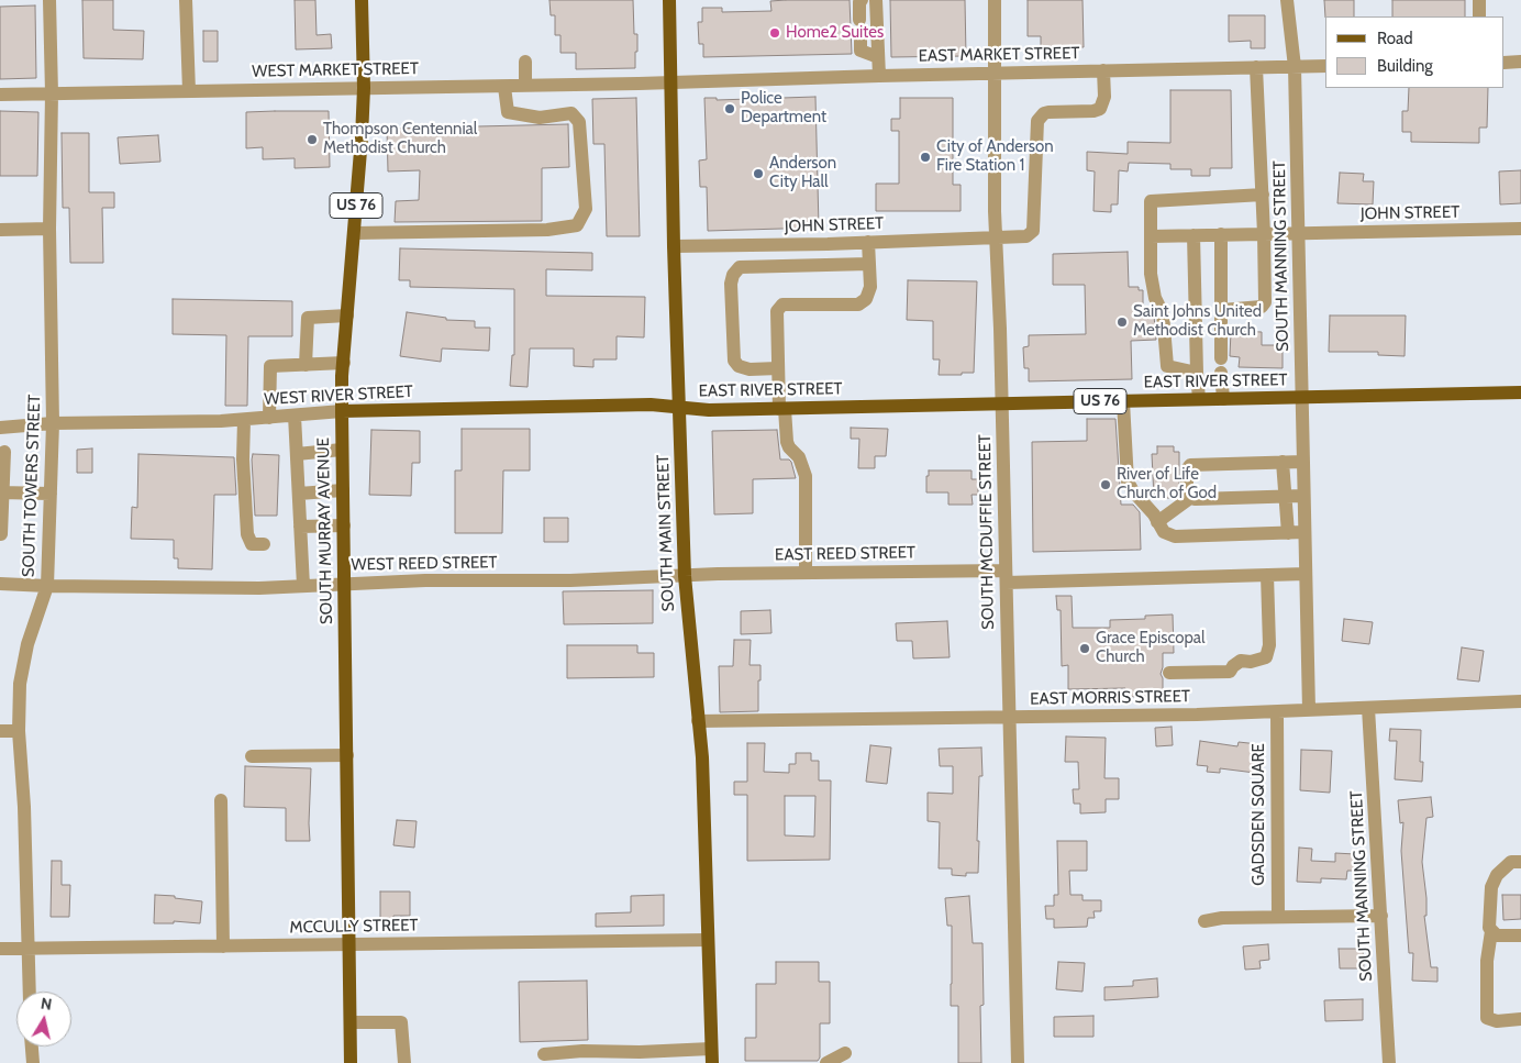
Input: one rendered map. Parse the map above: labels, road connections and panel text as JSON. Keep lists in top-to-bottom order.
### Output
{
  "streets": {
    "main road": [
      "US 76",
      "EAST RIVER STREET",
      "WEST RIVER STREET",
      "SOUTH MURRAY AVENUE",
      "SOUTH MAIN STREET"
    ],
    "street": [
      "EAST MARKET STREET",
      "WEST MARKET STREET",
      "JOHN STREET",
      "SOUTH MANNING STREET",
      "SOUTH TOWERS STREET",
      "SOUTH MCDUFFIE STREET",
      "EAST REED STREET",
      "WEST REED STREET",
      "EAST MORRIS STREET",
      "GADSDEN SQUARE",
      "MCCULLY STREET"
    ]
  },
  "crossings": [
    ["EAST MARKET STREET", "WEST MARKET STREET"],
    ["EAST MARKET STREET", "JOHN STREET"],
    ["EAST MARKET STREET", "SOUTH MANNING STREET"],
    ["EAST MARKET STREET", "SOUTH MCDUFFIE STREET"],
    ["EAST MARKET STREET", "SOUTH MAIN STREET"],
    ["WEST MARKET STREET", "SOUTH TOWERS STREET"],
    ["WEST MARKET STREET", "SOUTH MURRAY AVENUE"],
    ["WEST MARKET STREET", "SOUTH MAIN STREET"],
    ["JOHN STREET", "SOUTH MANNING STREET"],
    ["JOHN STREET", "SOUTH MCDUFFIE STREET"],
    ["JOHN STREET", "SOUTH MAIN STREET"],
    ["SOUTH MANNING STREET", "EAST RIVER STREET"],
    ["SOUTH MANNING STREET", "EAST REED STREET"],
    ["SOUTH MANNING STREET", "EAST MORRIS STREET"],
    ["EAST RIVER STREET", "WEST RIVER STREET"],
    ["EAST RIVER STREET", "SOUTH MCDUFFIE STREET"],
    ["EAST RIVER STREET", "SOUTH MAIN STREET"],
    ["WEST RIVER STREET", "SOUTH TOWERS STREET"],
    ["WEST RIVER STREET", "SOUTH MURRAY AVENUE"],
    ["WEST RIVER STREET", "SOUTH MAIN STREET"],
    ["SOUTH TOWERS STREET", "WEST REED STREET"],
    ["SOUTH TOWERS STREET", "MCCULLY STREET"],
    ["SOUTH MURRAY AVENUE", "WEST REED STREET"],
    ["SOUTH MURRAY AVENUE", "MCCULLY STREET"],
    ["SOUTH MCDUFFIE STREET", "EAST REED STREET"],
    ["SOUTH MCDUFFIE STREET", "EAST MORRIS STREET"],
    ["SOUTH MAIN STREET", "EAST REED STREET"],
    ["SOUTH MAIN STREET", "WEST REED STREET"],
    ["SOUTH MAIN STREET", "EAST MORRIS STREET"],
    ["SOUTH MAIN STREET", "MCCULLY STREET"],
    ["EAST REED STREET", "WEST REED STREET"],
    ["EAST MORRIS STREET", "GADSDEN SQUARE"]
  ],
  "places": [
    "Home2 Suites",
    "Police Department",
    "Thompson Centennial Methodist Church",
    "City of Anderson Fire Station 1",
    "Anderson City Hall",
    "Saint Johns United Methodist Church",
    "River of Life Church of God",
    "Grace Episcopal Church"
  ],
  "legend": ["Road", "Building"],
  "north": "top"
}
